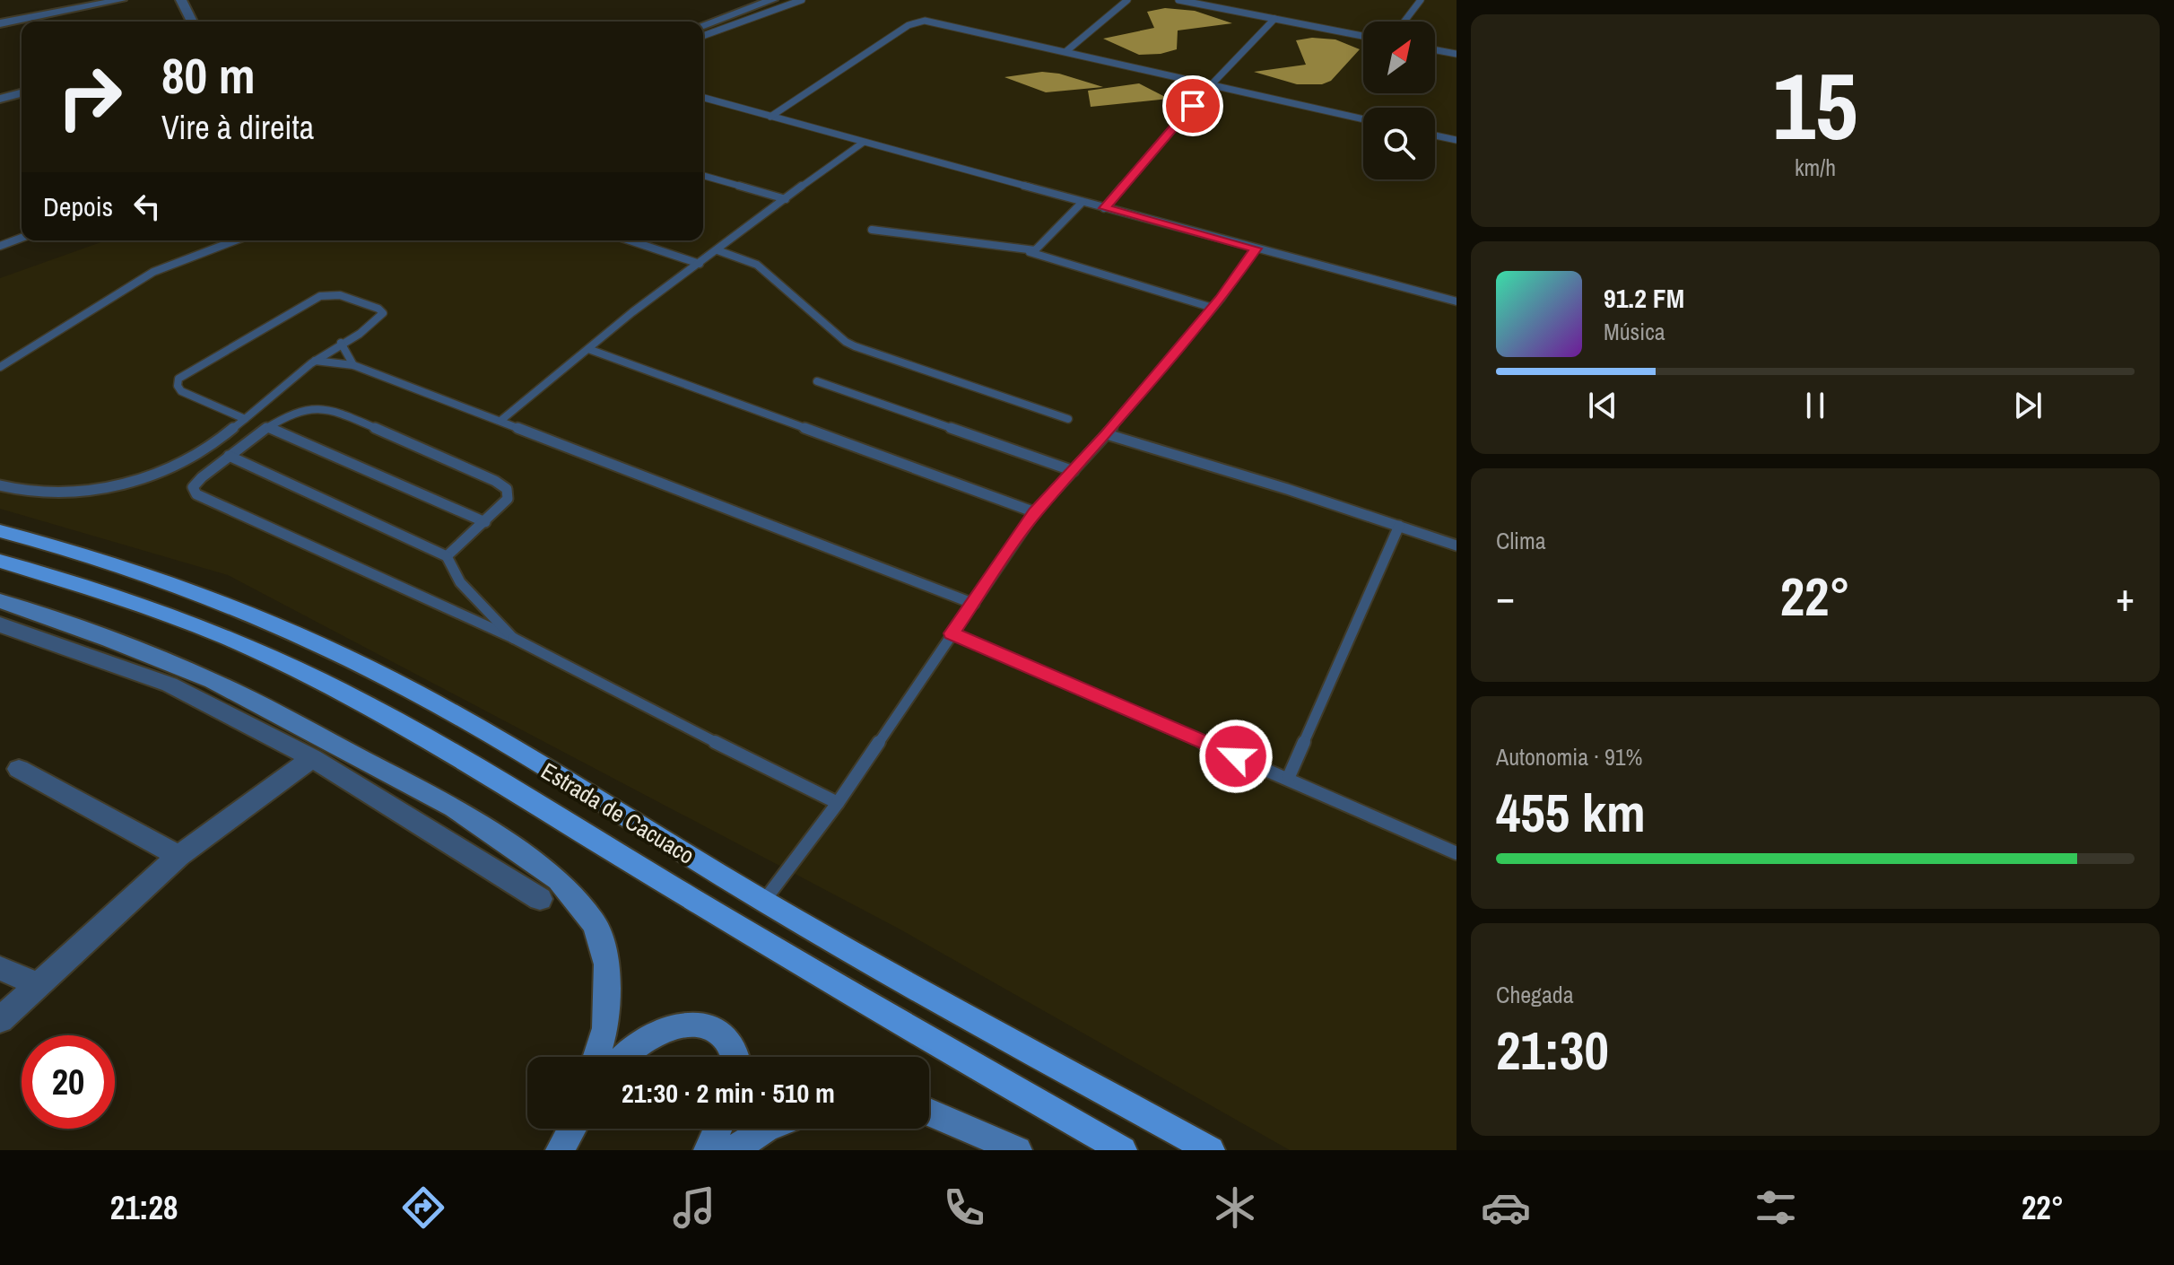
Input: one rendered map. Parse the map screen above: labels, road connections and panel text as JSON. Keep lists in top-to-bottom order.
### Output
{
  "streets": {
    "main road": ["Estrada de Cacuaco"]
  },
  "north": "top right",
  "page": {
    "tile": [
      ["15", "km/h"],
      "Clima",
      ["Autonomia · 91%", "455 km"],
      ["Chegada", "21:30"]
    ],
    "turn": ["80 m", "Vire à direita"],
    "then": "Depois",
    "song": ["91.2 FM", "Música"],
    "heat": ["−", "22°", "+"],
    "limit": "20",
    "trip": "21:30 · 2 min · 510 m",
    "tabs": ["21:28", "22°"]
  }
}
